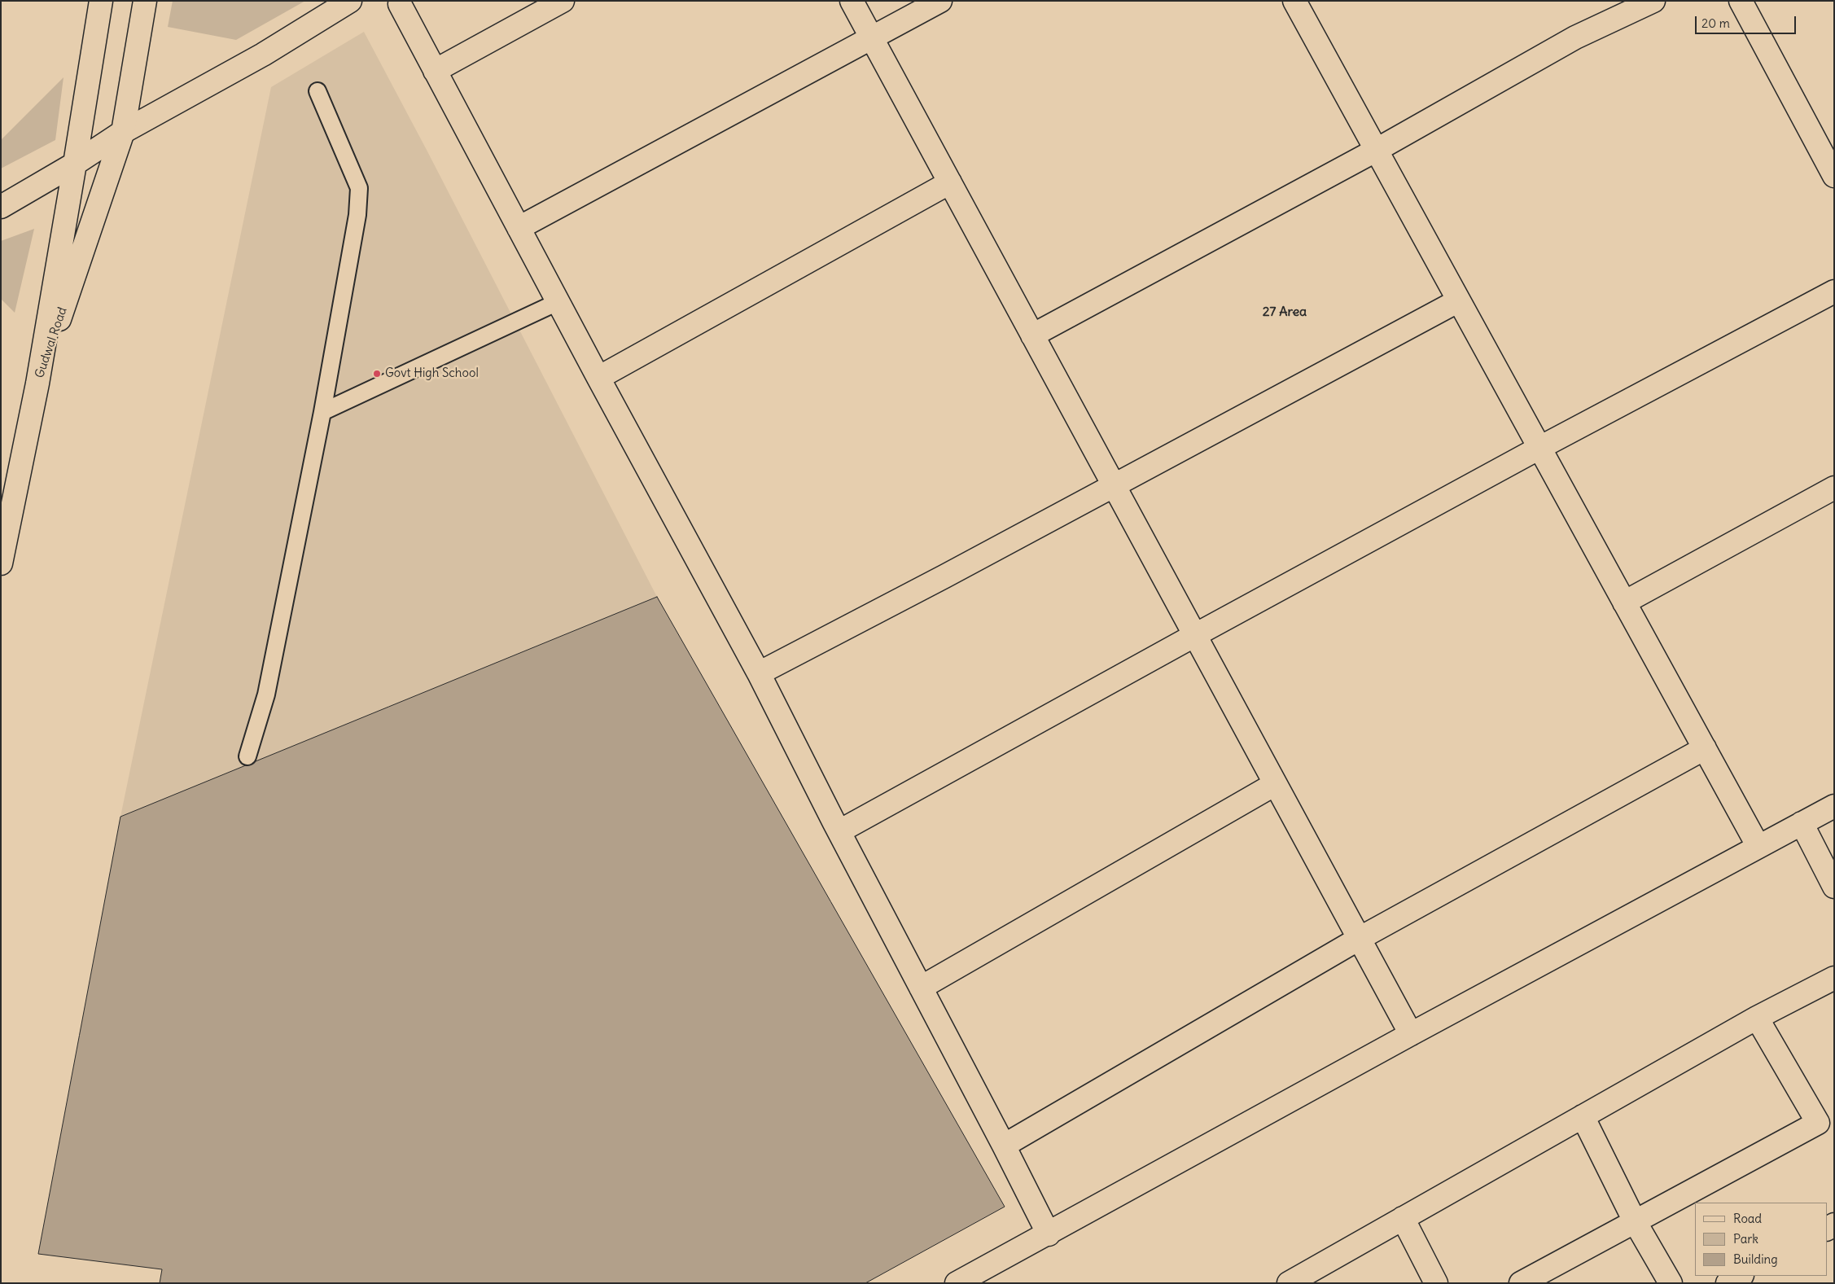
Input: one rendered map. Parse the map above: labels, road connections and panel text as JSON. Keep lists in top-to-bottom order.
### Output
{
  "streets": {
    "street": ["Gudwal Road"]
  },
  "districts": ["27 Area"],
  "places": ["Govt High School"],
  "legend": ["Road", "Park", "Building"],
  "scale_bar": "20 m"
}
